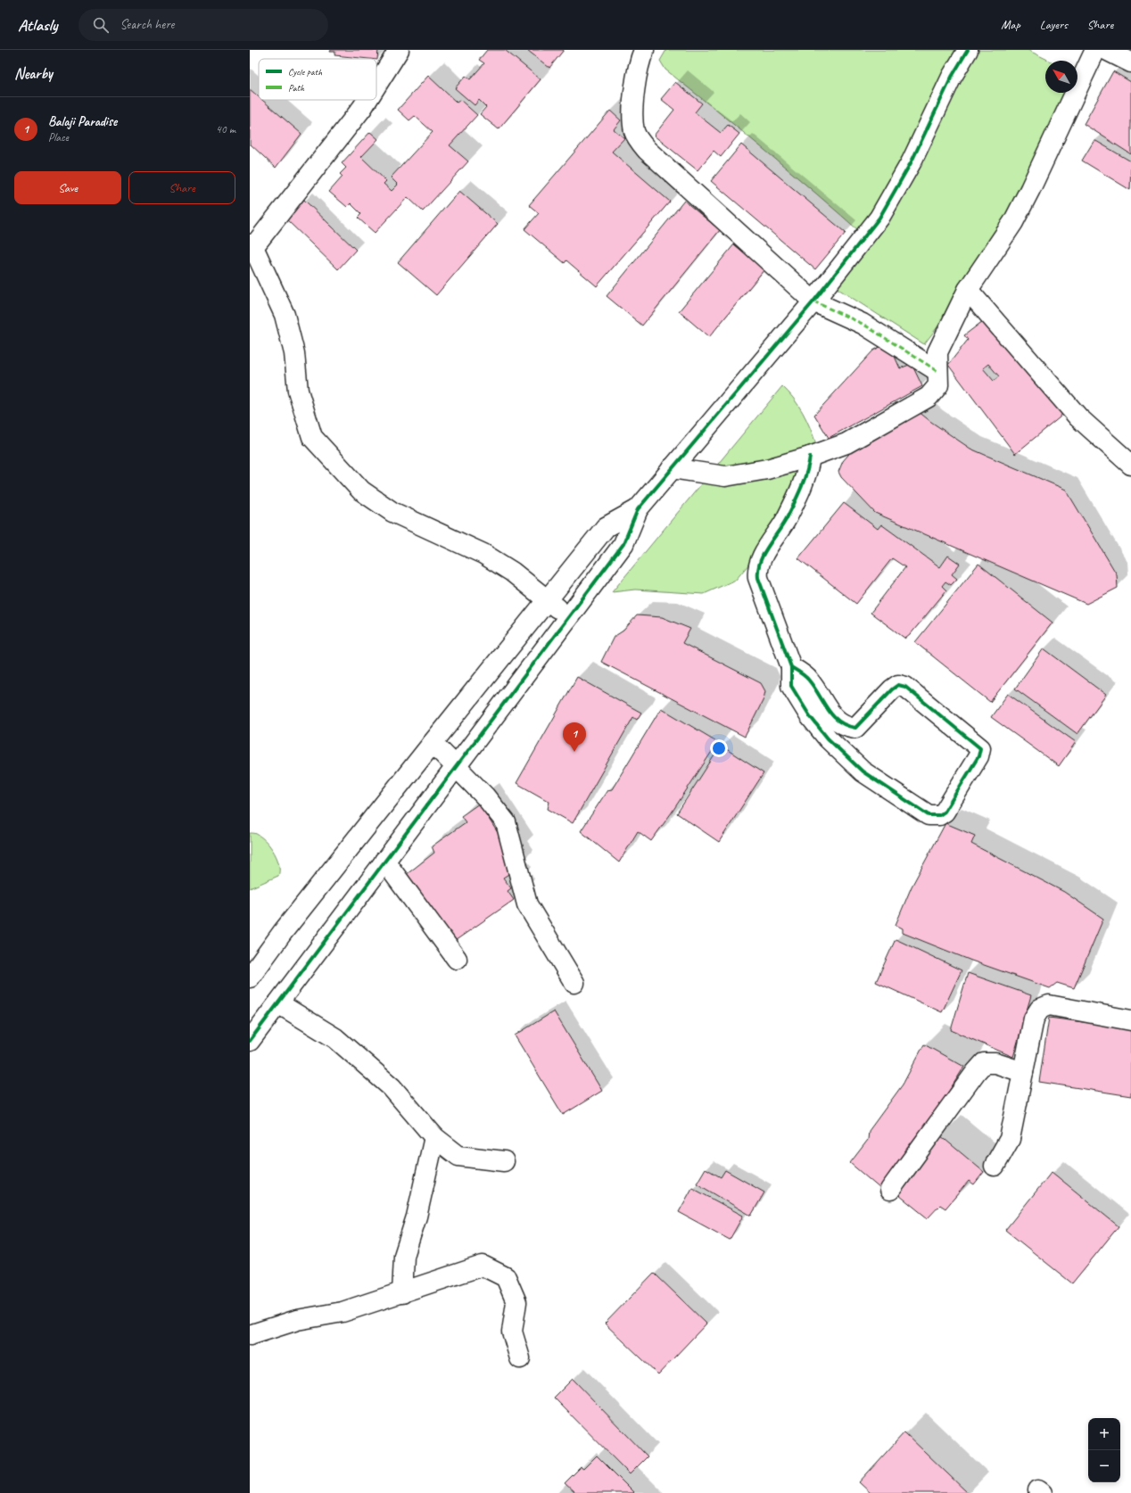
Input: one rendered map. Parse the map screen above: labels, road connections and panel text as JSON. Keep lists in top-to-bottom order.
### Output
{
  "legend": ["Cycle path", "Path"],
  "north": "top left",
  "page": {
    "header": "Atlasly",
    "search": "Search here",
    "nav": ["Map", "Layers", "Share"],
    "heading": "Nearby",
    "list": [
      {
        "mark": "1",
        "name": "Balaji Paradise",
        "note": "Place",
        "value": "40 m"
      }
    ],
    "buttons": ["Save", "Share"],
    "pins": "1",
    "map_buttons": ["+", "−"]
  }
}
